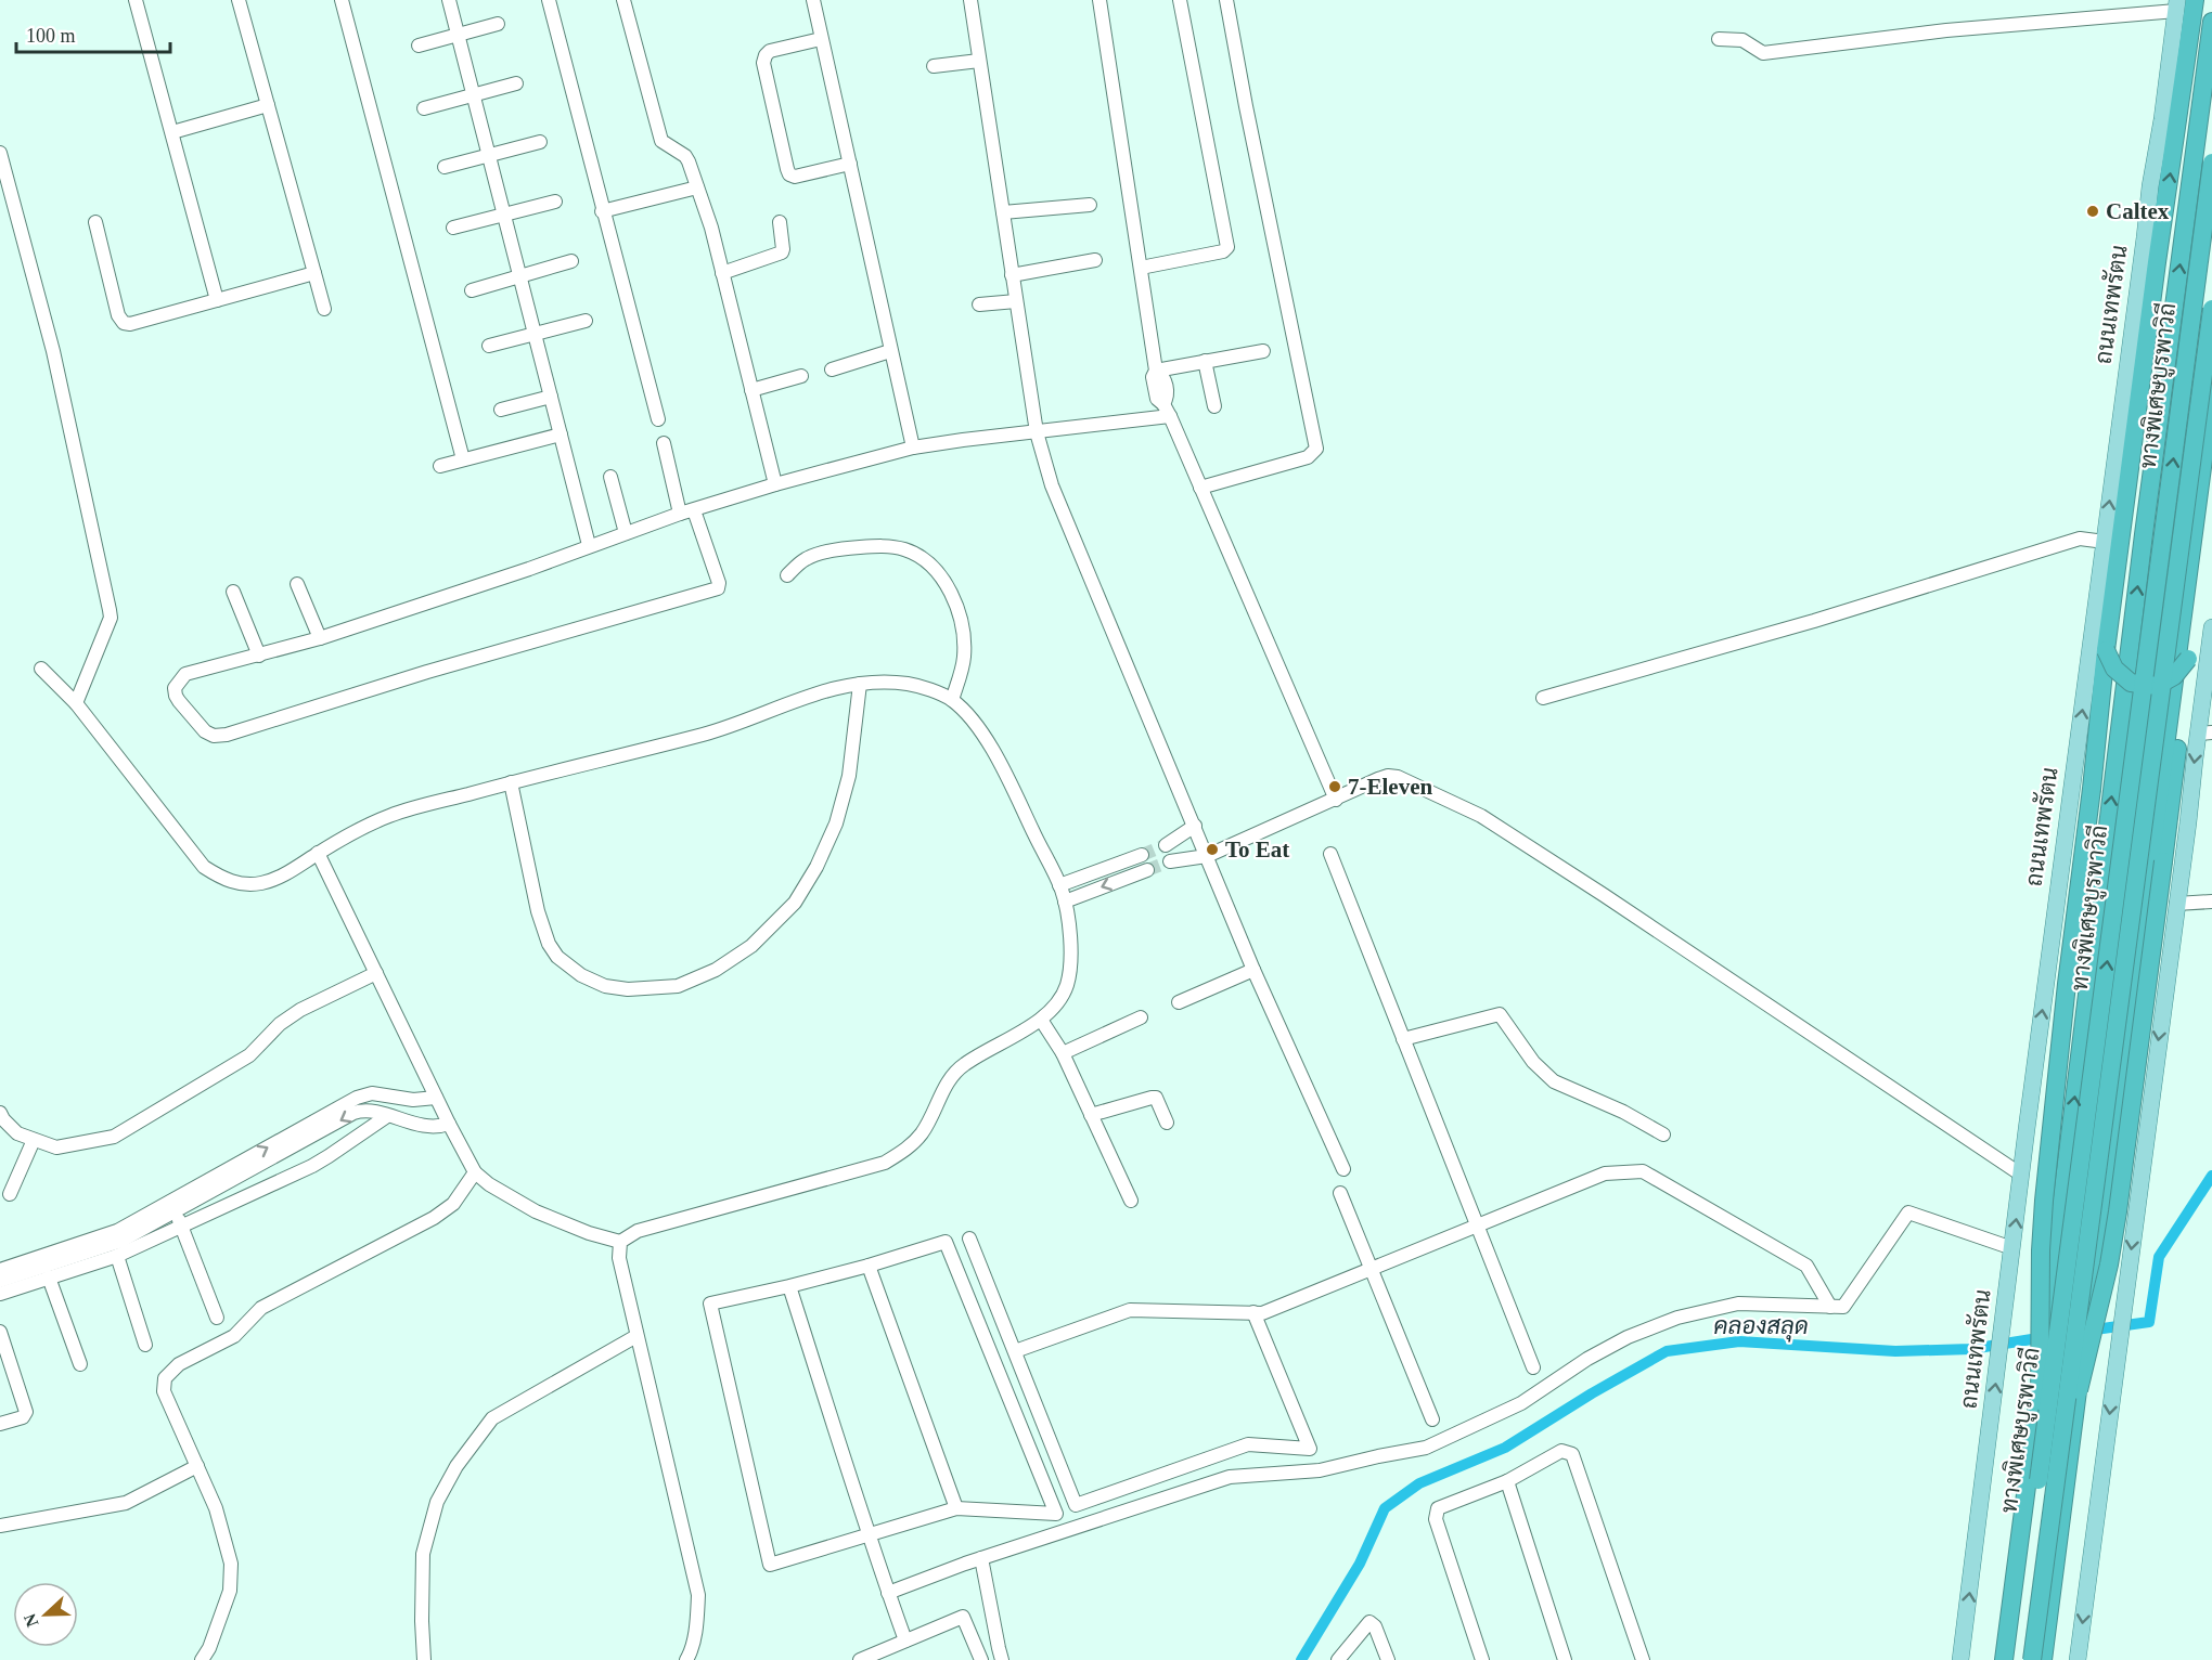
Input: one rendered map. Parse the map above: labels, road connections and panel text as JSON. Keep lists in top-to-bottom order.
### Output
{
  "streets": {
    "highway": ["ทางพิเศษบูรพาวิถี"],
    "main road": ["ถนนเทพรัตน"]
  },
  "water": ["คลองสลุด"],
  "places": ["Caltex", "7-Eleven", "To Eat"],
  "scale_bar": "100 m",
  "north": "left"
}
